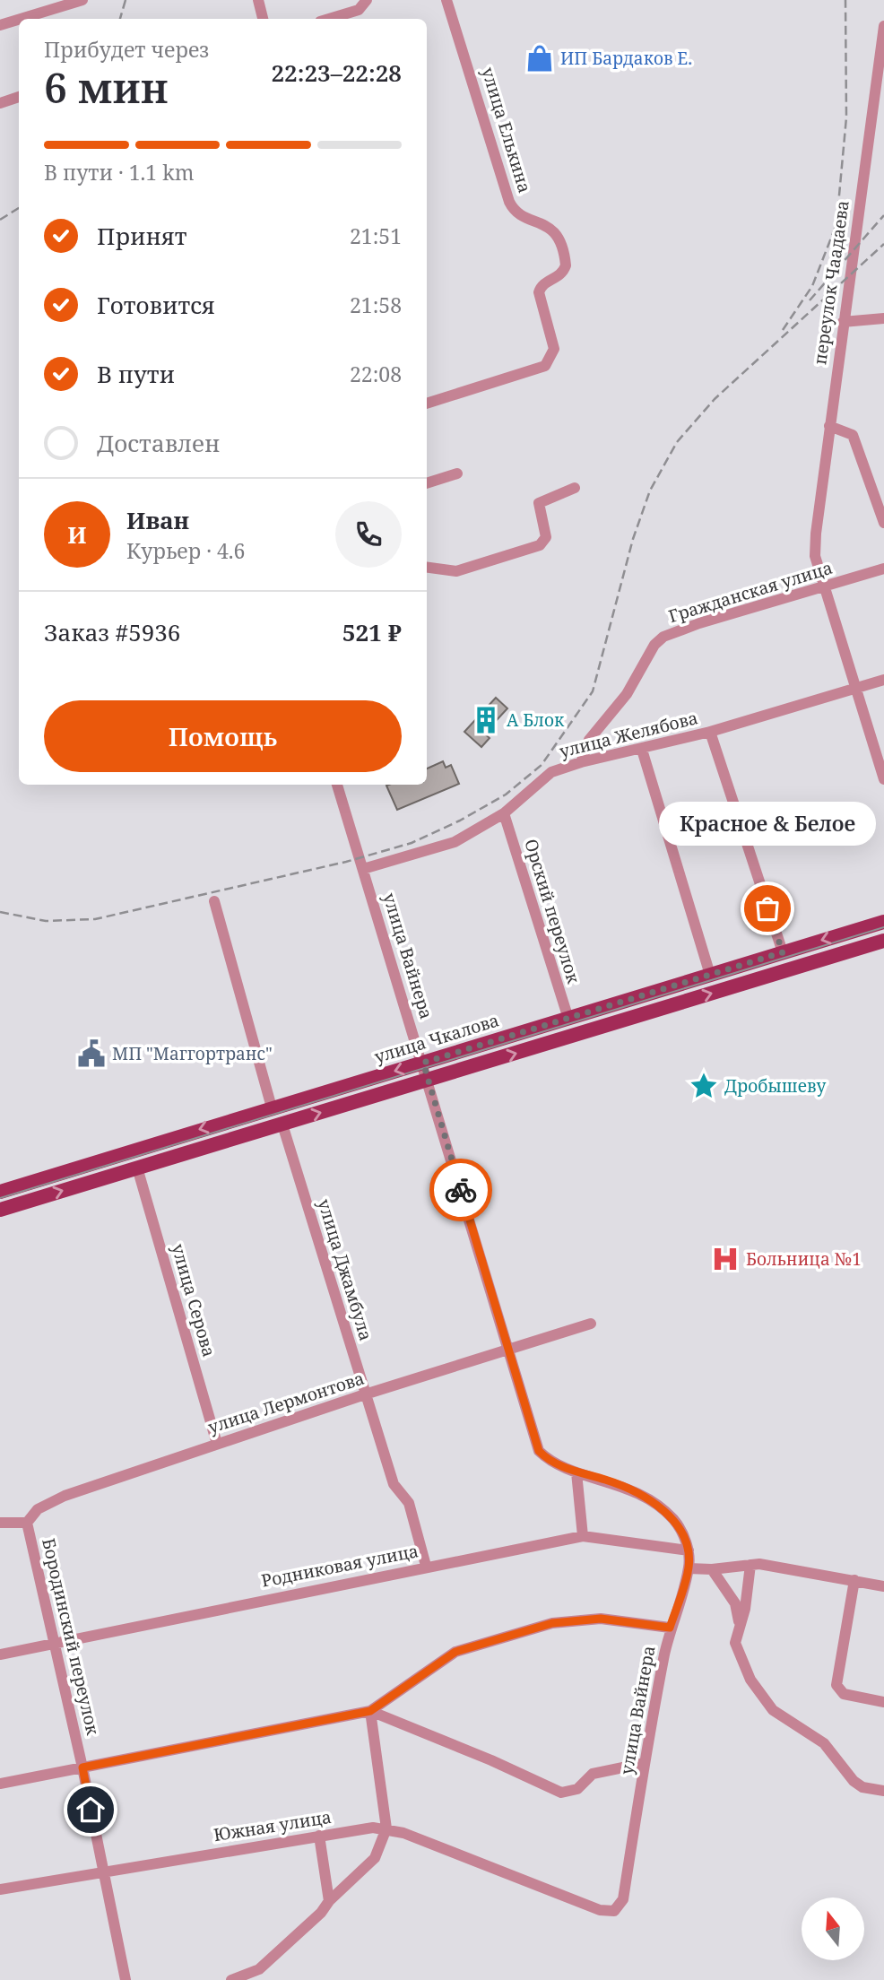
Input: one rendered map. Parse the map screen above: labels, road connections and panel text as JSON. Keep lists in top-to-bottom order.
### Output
{
  "streets": {
    "main road": ["улица Чкалова"],
    "street": [
      "улица Елькина",
      "переулок Чаадаева",
      "Гражданская улица",
      "улица Желябова",
      "Орский переулок",
      "улица Вайнера",
      "улица Джамбула",
      "улица Серова",
      "улица Лермонтова",
      "Родниковая улица",
      "Бородинский переулок",
      "Южная улица"
    ]
  },
  "crossings": [
    ["переулок Чаадаева", "Гражданская улица"],
    ["переулок Чаадаева", "улица Желябова"],
    ["Гражданская улица", "улица Желябова"],
    ["улица Желябова", "Орский переулок"],
    ["улица Желябова", "улица Вайнера"],
    ["Орский переулок", "улица Чкалова"],
    ["улица Вайнера", "улица Чкалова"],
    ["улица Вайнера", "улица Лермонтова"],
    ["улица Вайнера", "Родниковая улица"],
    ["улица Вайнера", "Южная улица"],
    ["улица Джамбула", "улица Лермонтова"],
    ["улица Джамбула", "Родниковая улица"],
    ["улица Серова", "улица Лермонтова"],
    ["улица Лермонтова", "Бородинский переулок"],
    ["Родниковая улица", "Бородинский переулок"],
    ["Бородинский переулок", "Южная улица"]
  ],
  "places": {
    "shop": ["ИП Бардаков Е."],
    "building": ["А Блок"],
    "other": ["Красное & Белое"],
    "public building": ["МП \"Маггортранс\""],
    "place": ["Дробышеву"],
    "hospital": ["Больница №1"]
  },
  "north": "top",
  "page": {
    "heading": ["6 мин", "Прибудет через", "22:23–22:28"],
    "panel": [
      "Иван",
      "Курьер · 4.6",
      "Заказ #5936",
      "521 ₽"
    ],
    "bar": "В пути · 1.1 km",
    "list": [
      ["Принят", "21:51"],
      ["Готовится", "21:58"],
      ["В пути", "22:08"],
      "Доставлен"
    ],
    "round": "И",
    "buttons": "Помощь",
    "bubble": "Красное & Белое"
  }
}
